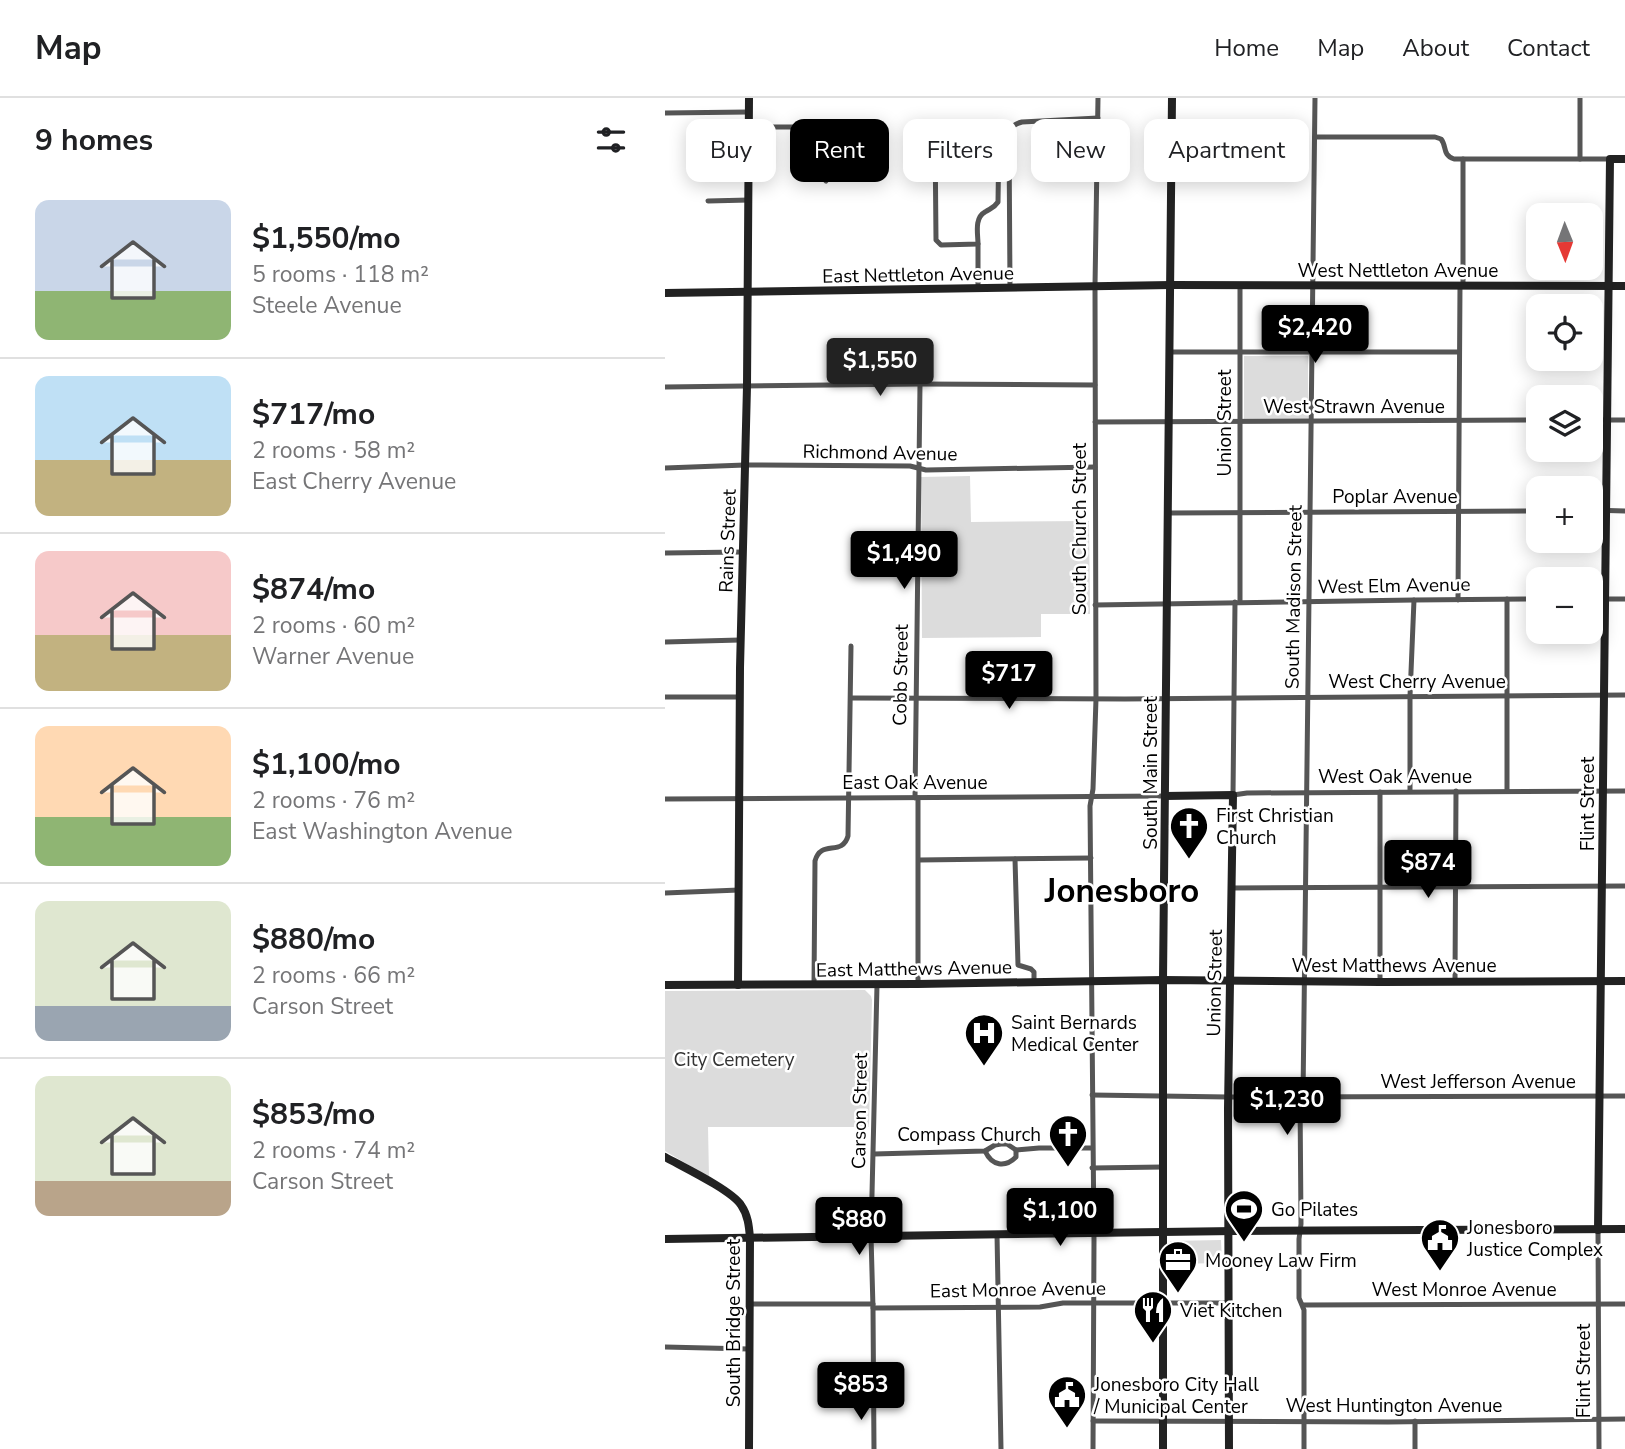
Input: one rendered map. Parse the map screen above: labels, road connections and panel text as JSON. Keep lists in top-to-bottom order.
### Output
{
  "streets": {
    "street": [
      "West Nettleton Avenue",
      "East Nettleton Avenue",
      "West Strawn Avenue",
      "Union Street",
      "Richmond Avenue",
      "Poplar Avenue",
      "South Church Street",
      "Rains Street",
      "West Elm Avenue",
      "South Madison Street",
      "Cobb Street",
      "West Cherry Avenue",
      "South Main Street",
      "West Oak Avenue",
      "East Oak Avenue",
      "Flint Street",
      "West Matthews Avenue",
      "East Matthews Avenue",
      "West Jefferson Avenue",
      "Carson Street",
      "East Monroe Avenue",
      "West Monroe Avenue",
      "South Bridge Street",
      "West Huntington Avenue"
    ]
  },
  "crossings": [
    ["West Nettleton Avenue", "East Nettleton Avenue"],
    ["West Nettleton Avenue", "Union Street"],
    ["West Nettleton Avenue", "South Madison Street"],
    ["West Nettleton Avenue", "South Main Street"],
    ["West Nettleton Avenue", "Flint Street"],
    ["East Nettleton Avenue", "South Church Street"],
    ["East Nettleton Avenue", "Rains Street"],
    ["East Nettleton Avenue", "South Main Street"],
    ["West Strawn Avenue", "Union Street"],
    ["West Strawn Avenue", "South Church Street"],
    ["West Strawn Avenue", "South Madison Street"],
    ["West Strawn Avenue", "South Main Street"],
    ["Union Street", "Poplar Avenue"],
    ["Union Street", "West Elm Avenue"],
    ["Union Street", "West Cherry Avenue"],
    ["Union Street", "West Oak Avenue"],
    ["Union Street", "West Matthews Avenue"],
    ["Union Street", "West Jefferson Avenue"],
    ["Union Street", "West Huntington Avenue"],
    ["Richmond Avenue", "South Church Street"],
    ["Richmond Avenue", "Rains Street"],
    ["Richmond Avenue", "Cobb Street"],
    ["Poplar Avenue", "South Madison Street"],
    ["Poplar Avenue", "South Main Street"],
    ["South Church Street", "West Elm Avenue"],
    ["South Church Street", "West Cherry Avenue"],
    ["South Church Street", "East Oak Avenue"],
    ["South Church Street", "East Matthews Avenue"],
    ["South Church Street", "West Jefferson Avenue"],
    ["South Church Street", "East Monroe Avenue"],
    ["South Church Street", "West Huntington Avenue"],
    ["Rains Street", "East Oak Avenue"],
    ["Rains Street", "East Matthews Avenue"],
    ["West Elm Avenue", "South Madison Street"],
    ["West Elm Avenue", "South Main Street"],
    ["South Madison Street", "West Cherry Avenue"],
    ["South Madison Street", "West Oak Avenue"],
    ["South Madison Street", "West Matthews Avenue"],
    ["South Madison Street", "West Jefferson Avenue"],
    ["South Madison Street", "West Monroe Avenue"],
    ["South Madison Street", "West Huntington Avenue"],
    ["Cobb Street", "West Cherry Avenue"],
    ["Cobb Street", "East Oak Avenue"],
    ["Cobb Street", "East Matthews Avenue"],
    ["West Cherry Avenue", "South Main Street"],
    ["West Cherry Avenue", "Flint Street"],
    ["South Main Street", "West Oak Avenue"],
    ["South Main Street", "East Oak Avenue"],
    ["South Main Street", "West Matthews Avenue"],
    ["South Main Street", "East Matthews Avenue"],
    ["South Main Street", "West Jefferson Avenue"],
    ["South Main Street", "East Monroe Avenue"],
    ["South Main Street", "West Huntington Avenue"],
    ["West Oak Avenue", "East Oak Avenue"],
    ["West Oak Avenue", "Flint Street"],
    ["Flint Street", "West Matthews Avenue"],
    ["Flint Street", "West Jefferson Avenue"],
    ["Flint Street", "West Monroe Avenue"],
    ["Flint Street", "West Huntington Avenue"],
    ["West Matthews Avenue", "East Matthews Avenue"],
    ["East Matthews Avenue", "Carson Street"],
    ["Carson Street", "East Monroe Avenue"],
    ["East Monroe Avenue", "South Bridge Street"]
  ],
  "districts": ["Jonesboro"],
  "parks": ["City Cemetery"],
  "places": {
    "church": ["First Christian Church", "Compass Church"],
    "hospital": ["Saint Bernards Medical Center"],
    "sports": ["Go Pilates"],
    "public building": ["Jonesboro Justice Complex", "Jonesboro City Hall / Municipal Center"],
    "office": ["Mooney Law Firm"],
    "restaurant": ["Viet Kitchen"]
  },
  "north": "bottom",
  "page": {
    "header": "Map",
    "nav": [
      "Home",
      "Map",
      "About",
      "Contact"
    ],
    "heading": "9 homes",
    "chip": [
      "Buy",
      "Rent",
      "Filters",
      "New",
      "Apartment"
    ],
    "list": [
      {
        "name": "$1,550/mo",
        "note": "5 rooms · 118 m² · Steele Avenue"
      },
      {
        "name": "$717/mo",
        "note": "2 rooms · 58 m² · East Cherry Avenue"
      },
      {
        "name": "$874/mo",
        "note": "2 rooms · 60 m² · Warner Avenue"
      },
      {
        "name": "$1,100/mo",
        "note": "2 rooms · 76 m² · East Washington Avenue"
      },
      {
        "name": "$880/mo",
        "note": "2 rooms · 66 m² · Carson Street"
      },
      {
        "name": "$853/mo",
        "note": "2 rooms · 74 m² · Carson Street"
      }
    ],
    "map_buttons": ["+", "−"],
    "price": [
      "$2,420",
      "$1,550",
      "$1,490",
      "$717",
      "$874",
      "$1,230",
      "$1,100",
      "$880",
      "$853"
    ]
  }
}
